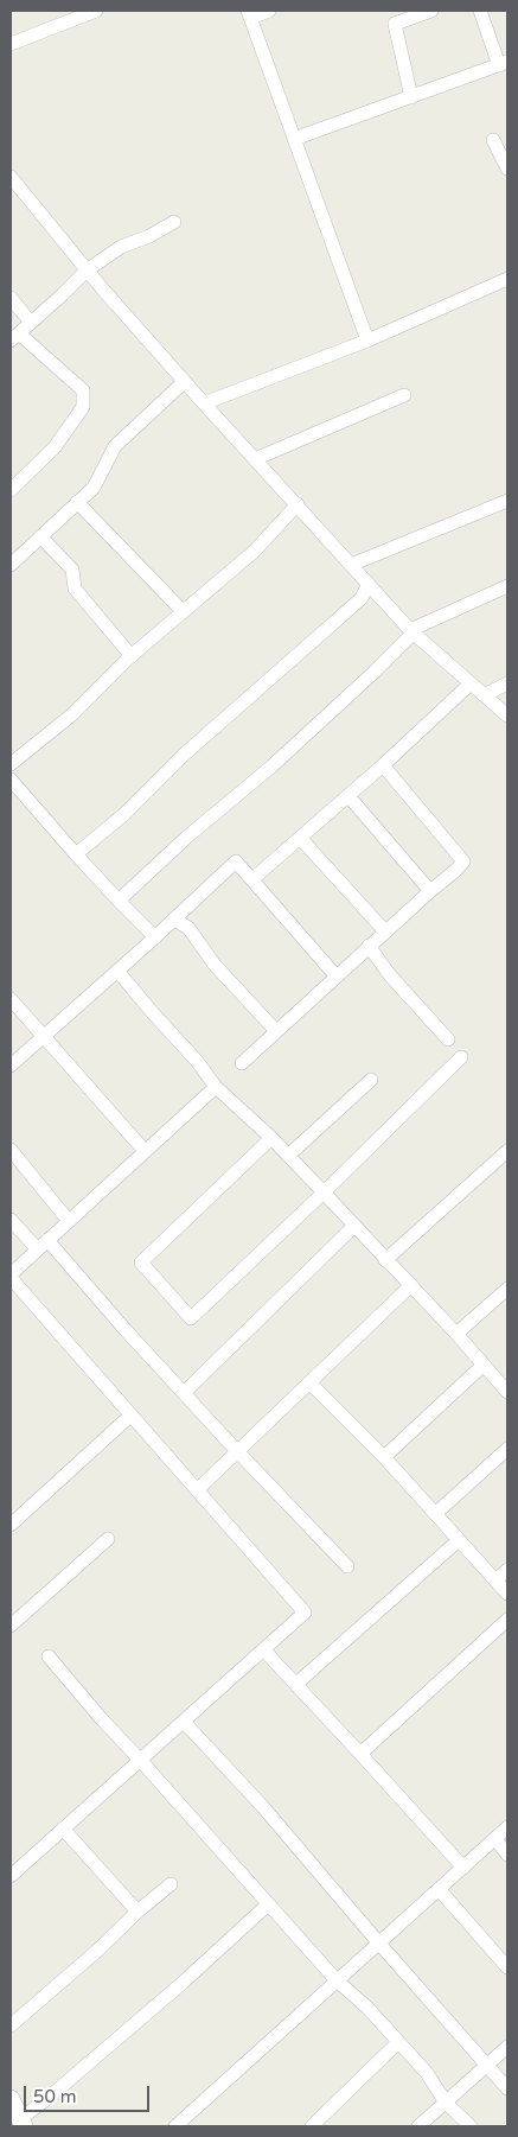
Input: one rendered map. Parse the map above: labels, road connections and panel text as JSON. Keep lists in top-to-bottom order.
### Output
{
  "scale_bar": "50 m"
}
